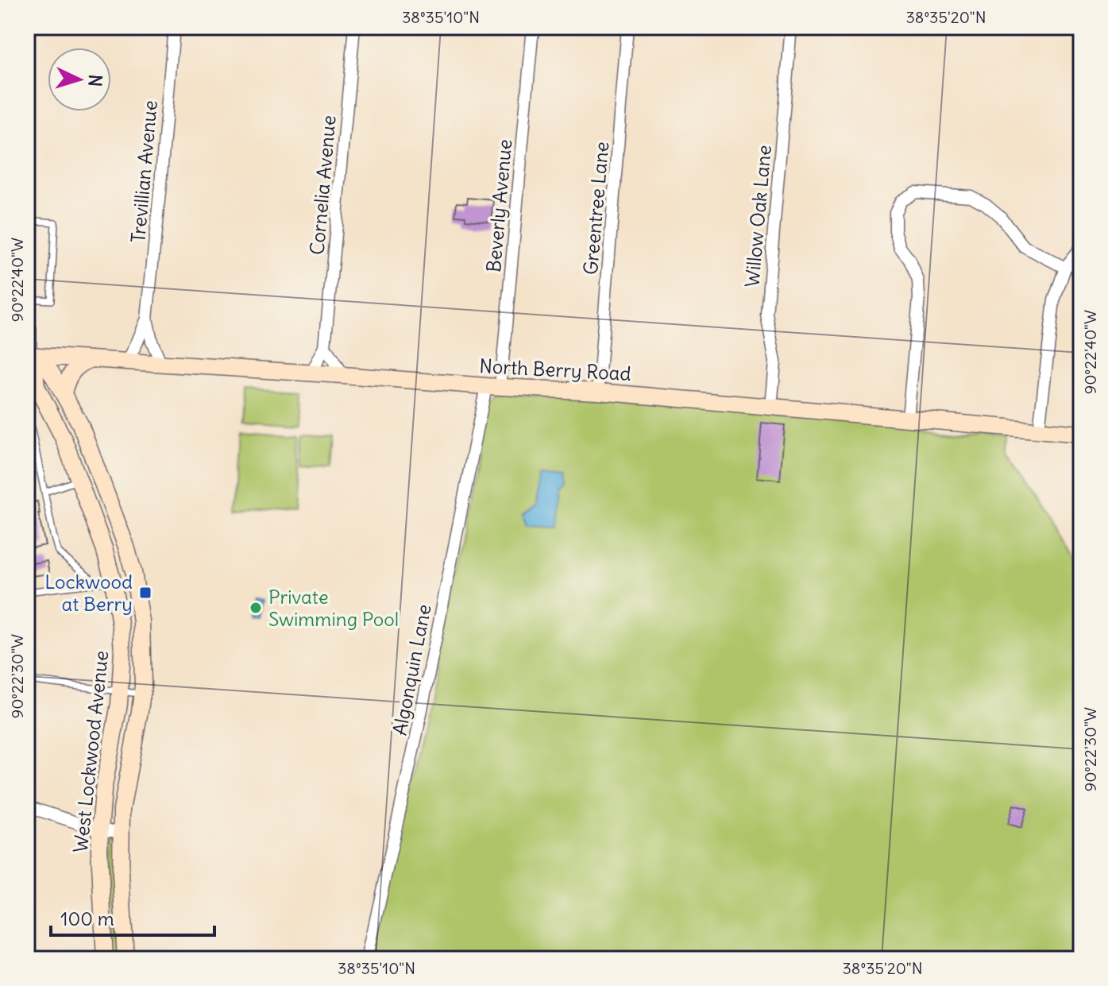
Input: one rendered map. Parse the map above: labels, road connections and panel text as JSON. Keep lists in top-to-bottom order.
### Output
{
  "streets": {
    "main road": ["North Berry Road", "West Lockwood Avenue"],
    "street": [
      "Trevillian Avenue",
      "Cornelia Avenue",
      "Beverly Avenue",
      "Greentree Lane",
      "Willow Oak Lane",
      "Algonquin Lane"
    ]
  },
  "crossings": [
    ["Trevillian Avenue", "North Berry Road"],
    ["Cornelia Avenue", "North Berry Road"],
    ["Beverly Avenue", "North Berry Road"],
    ["Beverly Avenue", "Algonquin Lane"],
    ["Greentree Lane", "North Berry Road"],
    ["Willow Oak Lane", "North Berry Road"],
    ["North Berry Road", "Algonquin Lane"],
    ["North Berry Road", "West Lockwood Avenue"]
  ],
  "places": {
    "transit": ["Lockwood at Berry"],
    "other": ["Private Swimming Pool"]
  },
  "scale_bar": "100 m",
  "north": "right",
  "coordinates": [
    "38°35'10\"N",
    "38°35'20\"N",
    "90°22'40\"W",
    "90°22'30\"W"
  ]
}
